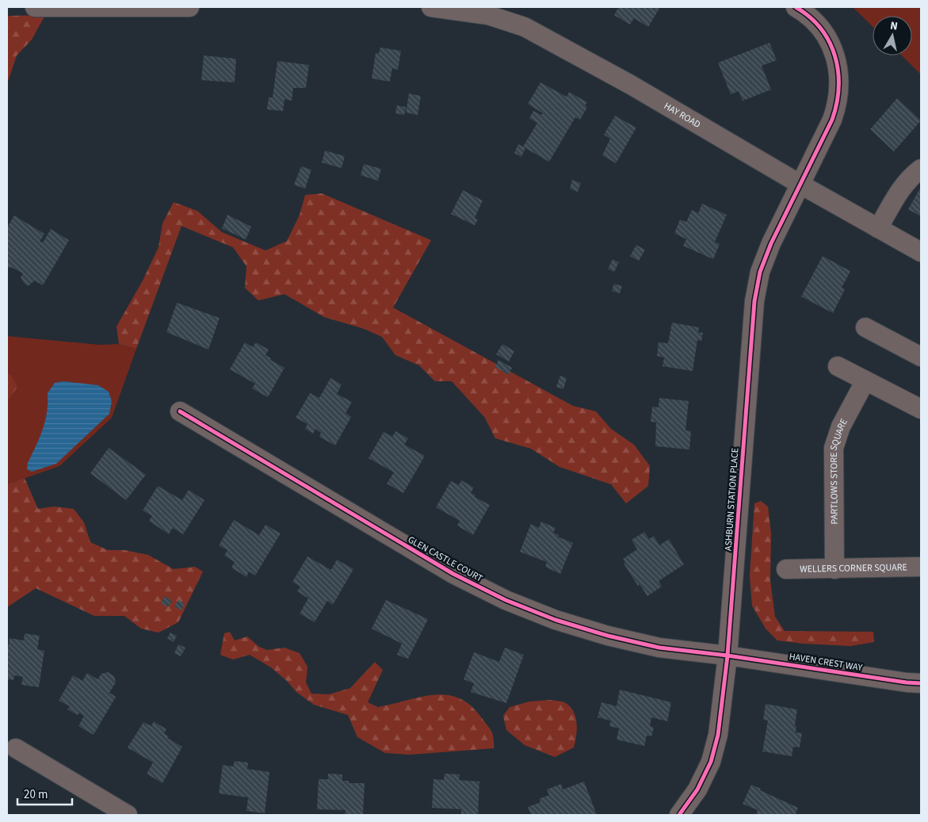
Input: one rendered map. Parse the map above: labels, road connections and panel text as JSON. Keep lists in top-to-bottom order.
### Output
{
  "streets": {
    "street": [
      "HAY ROAD",
      "PARTLOWS STORE SQUARE",
      "ASHBURN STATION PLACE",
      "GLEN CASTLE COURT",
      "WELLERS CORNER SQUARE",
      "HAVEN CREST WAY"
    ]
  },
  "crossings": [
    ["HAY ROAD", "ASHBURN STATION PLACE"],
    ["PARTLOWS STORE SQUARE", "WELLERS CORNER SQUARE"],
    ["ASHBURN STATION PLACE", "GLEN CASTLE COURT"],
    ["ASHBURN STATION PLACE", "HAVEN CREST WAY"],
    ["GLEN CASTLE COURT", "HAVEN CREST WAY"]
  ],
  "scale_bar": "20 m",
  "north": "top"
}
